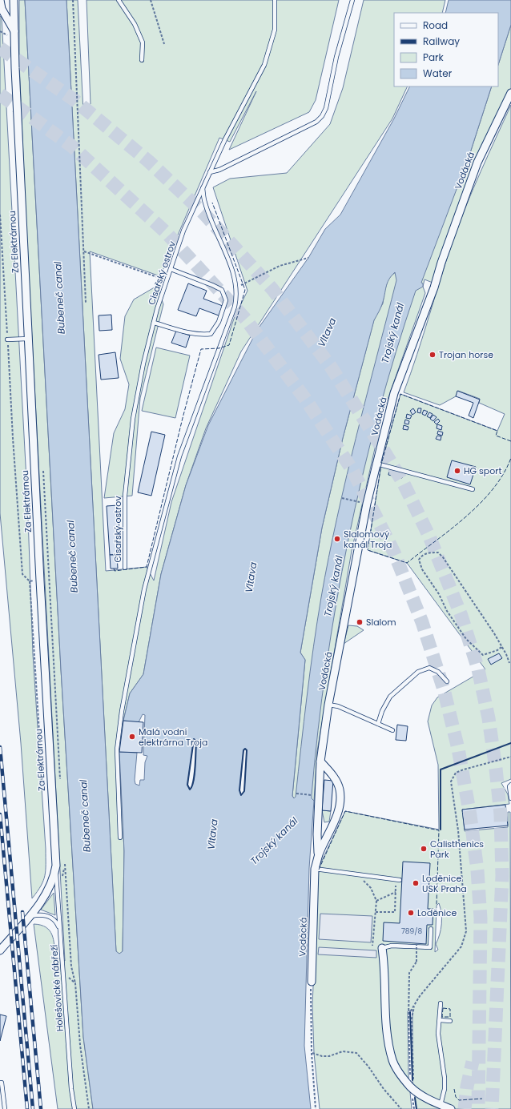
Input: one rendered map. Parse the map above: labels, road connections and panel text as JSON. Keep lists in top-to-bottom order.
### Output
{
  "streets": {
    "street": ["Vodácká", "Za Elektrárnou"],
    "lane": ["Císařský ostrov", "Holešovické nábřeží"]
  },
  "crossings": [
    ["Za Elektrárnou", "Holešovické nábřeží"]
  ],
  "water": ["Bubeneč canal", "Vltava", "Trojský kanál"],
  "places": [
    "Trojan horse",
    "HG sport",
    "Slalomový kanál Troja",
    "Slalom",
    "Malá vodní elektrárna Troja",
    "Calisthenics Park",
    "Loděnice USK Praha",
    "Loděnice"
  ],
  "house_numbers": ["789/8"],
  "legend": [
    "Road",
    "Railway",
    "Park",
    "Water"
  ]
}
